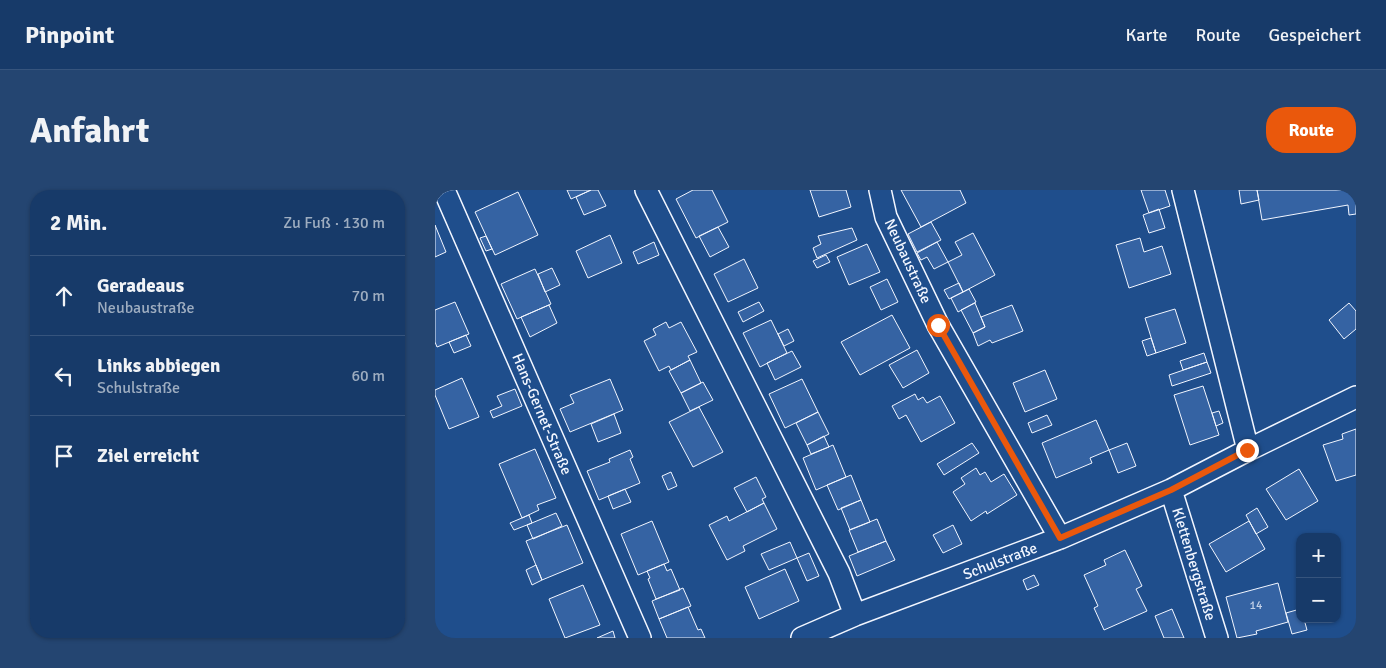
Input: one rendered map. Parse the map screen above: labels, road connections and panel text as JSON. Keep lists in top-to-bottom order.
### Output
{
  "streets": {
    "street": [
      "Neubaustraße",
      "Hans-Gernet-Straße",
      "Schulstraße",
      "Klettenbergstraße"
    ]
  },
  "crossings": [
    ["Neubaustraße", "Schulstraße"],
    ["Schulstraße", "Klettenbergstraße"]
  ],
  "house_numbers": ["14"],
  "page": {
    "header": "Pinpoint",
    "nav": ["Karte", "Route", "Gespeichert"],
    "buttons": "Route",
    "title": "Anfahrt",
    "heading": ["2 Min.", "Zu Fuß · 130 m"],
    "list": [
      ["Geradeaus", "Neubaustraße", "70 m"],
      ["Links abbiegen", "Schulstraße", "60 m"],
      "Ziel erreicht"
    ],
    "map_buttons": ["+", "−"]
  }
}
